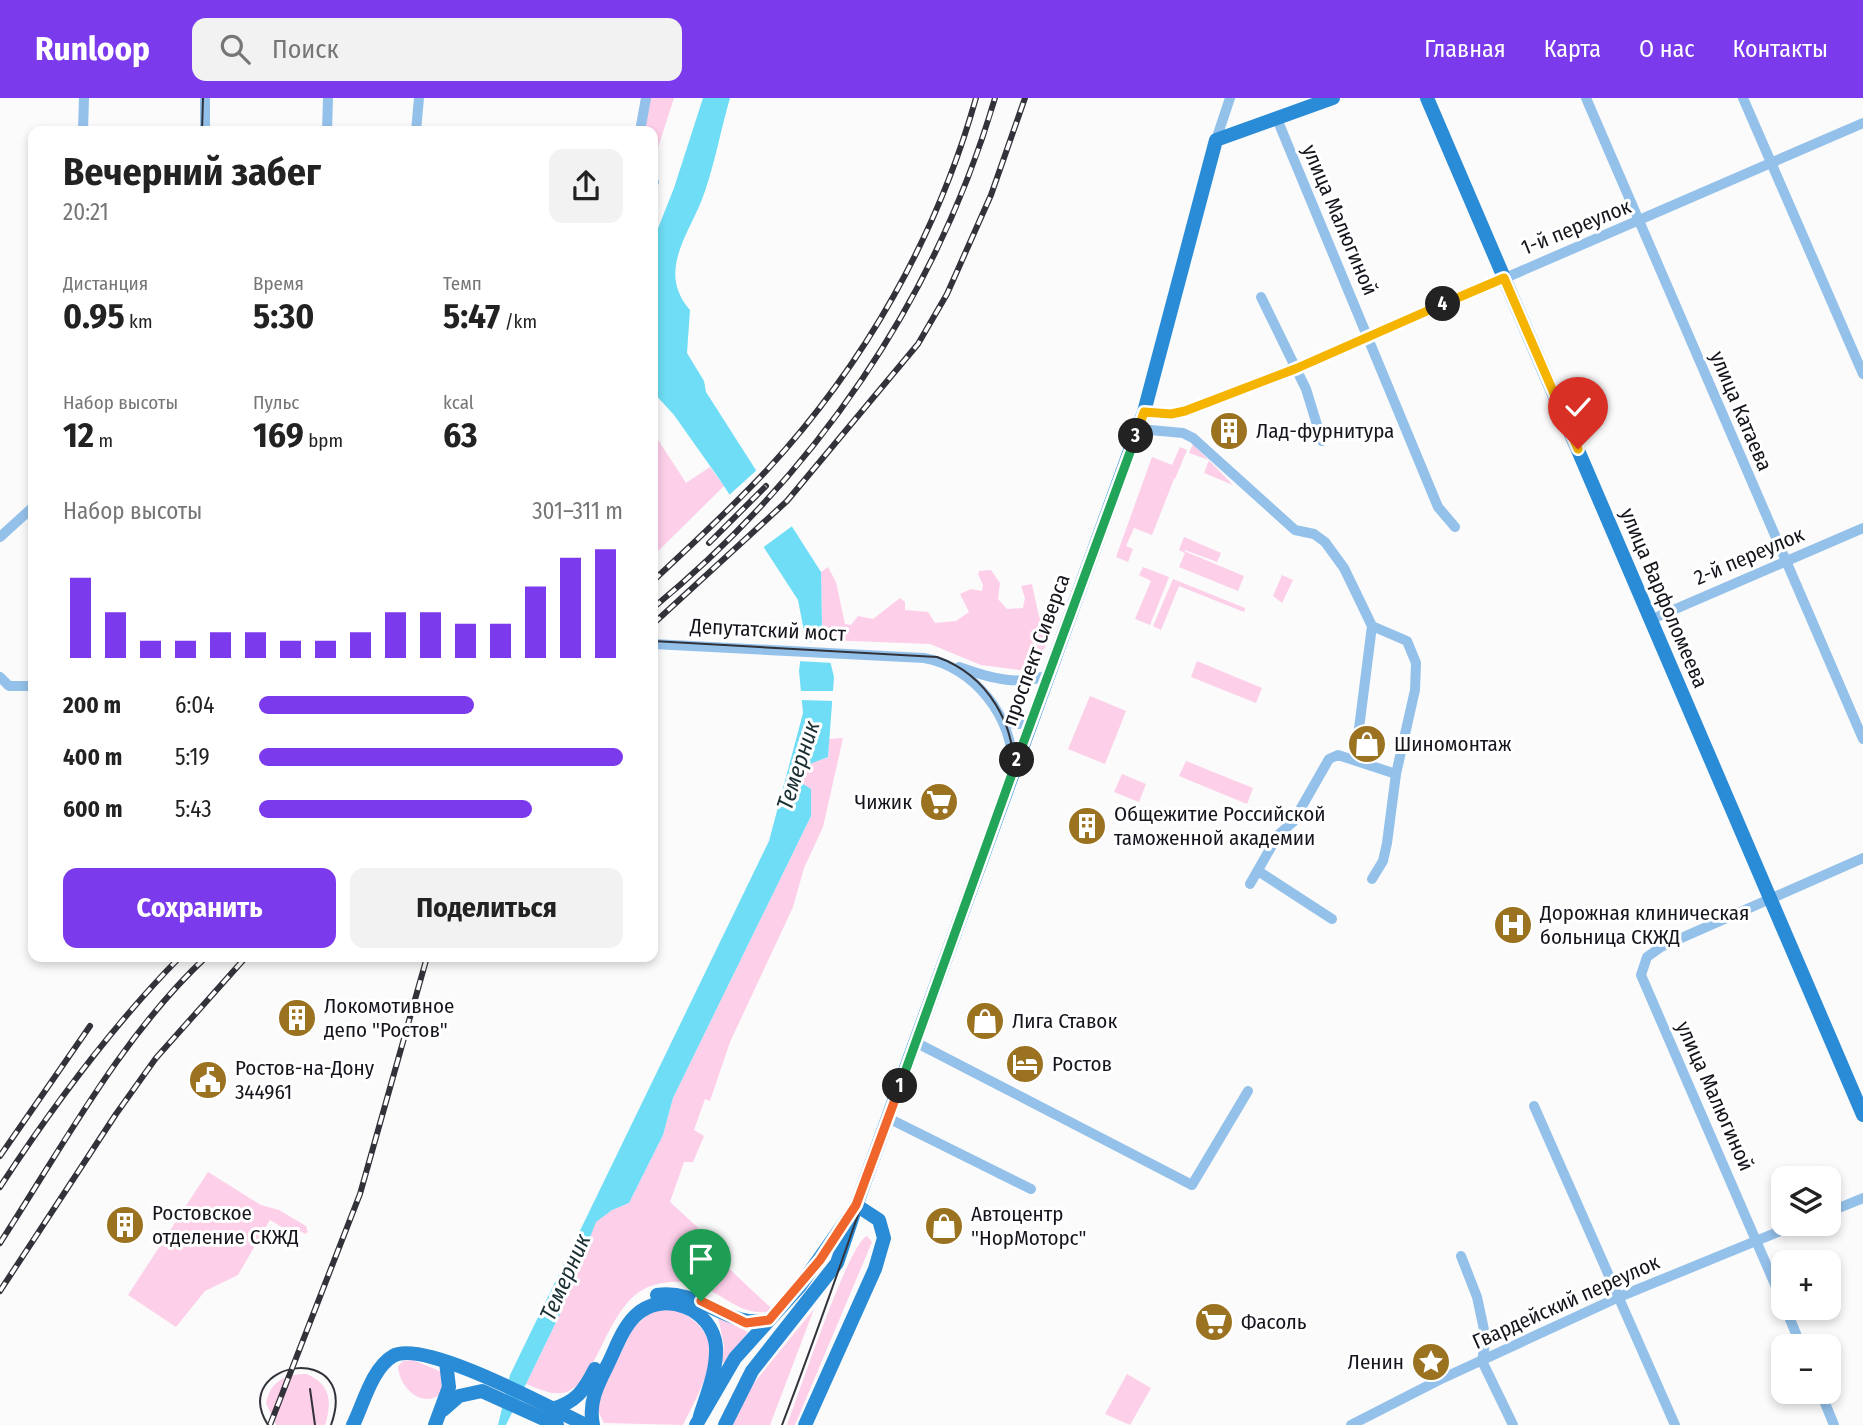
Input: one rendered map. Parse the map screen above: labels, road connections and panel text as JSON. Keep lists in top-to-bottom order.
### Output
{
  "streets": {
    "main road": ["улица Варфоломеева", "проспект Сиверса"],
    "street": [
      "улица Малюгиной",
      "1-й переулок",
      "улица Катаева",
      "2-й переулок",
      "Депутатский мост",
      "Гвардейский переулок"
    ]
  },
  "crossings": [
    ["улица Малюгиной", "1-й переулок"],
    ["улица Малюгиной", "улица Варфоломеева"],
    ["улица Малюгиной", "Гвардейский переулок"],
    ["1-й переулок", "улица Катаева"],
    ["1-й переулок", "улица Варфоломеева"],
    ["1-й переулок", "проспект Сиверса"],
    ["улица Катаева", "2-й переулок"],
    ["2-й переулок", "улица Варфоломеева"],
    ["Депутатский мост", "проспект Сиверса"]
  ],
  "water": ["Темерник"],
  "places": {
    "building": [
      "Лад-фурнитура",
      "Общежитие Российской таможенной академии",
      "Локомотивное депо \"Ростов\"",
      "Ростовское отделение СКЖД"
    ],
    "shop": ["Шиномонтаж", "Лига Ставок", "Автоцентр \"НорМоторс\""],
    "supermarket": ["Чижик", "Фасоль"],
    "hospital": ["Дорожная клиническая больница СКЖД"],
    "hotel": ["Ростов"],
    "public building": ["Ростов-на-Дону 344961"],
    "place": ["Ленин"]
  },
  "page": {
    "header": "Runloop",
    "search": "Поиск",
    "nav": [
      "Главная",
      "Карта",
      "О нас",
      "Контакты"
    ],
    "heading": ["Вечерний забег", "20:21"],
    "stats": [
      ["Дистанция", "0.95 km"],
      ["Время", "5:30"],
      ["Темп", "5:47 /km"],
      ["Набор высоты", "12 m"],
      ["Пульс", "169 bpm"],
      ["kcal", "63"]
    ],
    "pins": [
      "4",
      "3",
      "2",
      "1"
    ],
    "chart": ["Набор высоты", "301–311 m"],
    "list": [
      {
        "name": "200 m",
        "note": "6:04"
      },
      {
        "name": "400 m",
        "note": "5:19"
      },
      {
        "name": "600 m",
        "note": "5:43"
      }
    ],
    "buttons": ["Сохранить", "Поделиться"],
    "map_buttons": ["+", "−"]
  }
}
